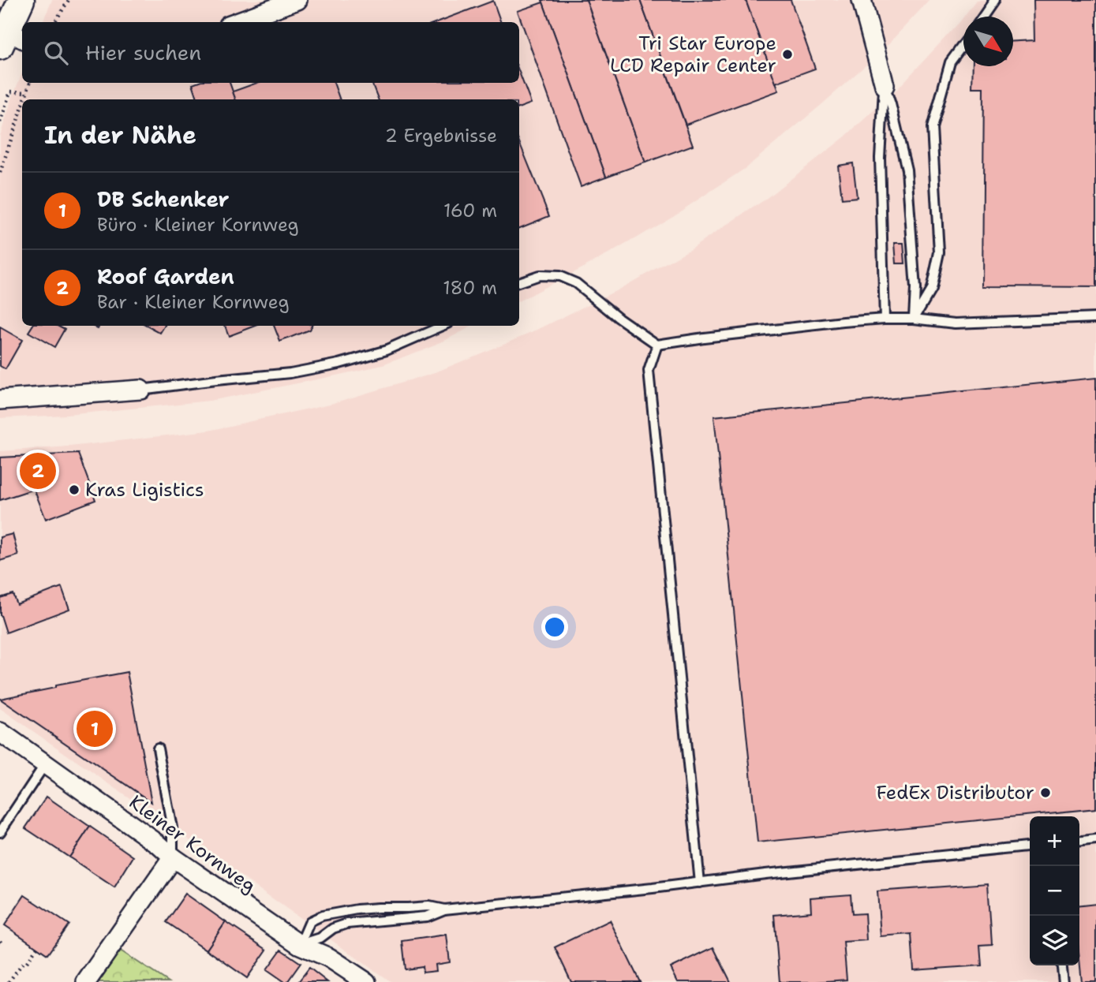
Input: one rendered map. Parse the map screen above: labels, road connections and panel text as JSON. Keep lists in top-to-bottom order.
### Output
{
  "streets": {
    "street": ["Kleiner Kornweg"]
  },
  "places": ["Tri Star Europe LCD Repair Center", "Kras Ligistics", "FedEx Distributor"],
  "north": "bottom right",
  "page": {
    "search": "Hier suchen",
    "heading": ["In der Nähe", "2 Ergebnisse"],
    "list": [
      {
        "mark": "1",
        "name": "DB Schenker",
        "note": "Büro · Kleiner Kornweg",
        "value": "160 m"
      },
      {
        "mark": "2",
        "name": "Roof Garden",
        "note": "Bar · Kleiner Kornweg",
        "value": "180 m"
      }
    ],
    "pins": ["2", "1"],
    "map_buttons": ["+", "−"]
  }
}
